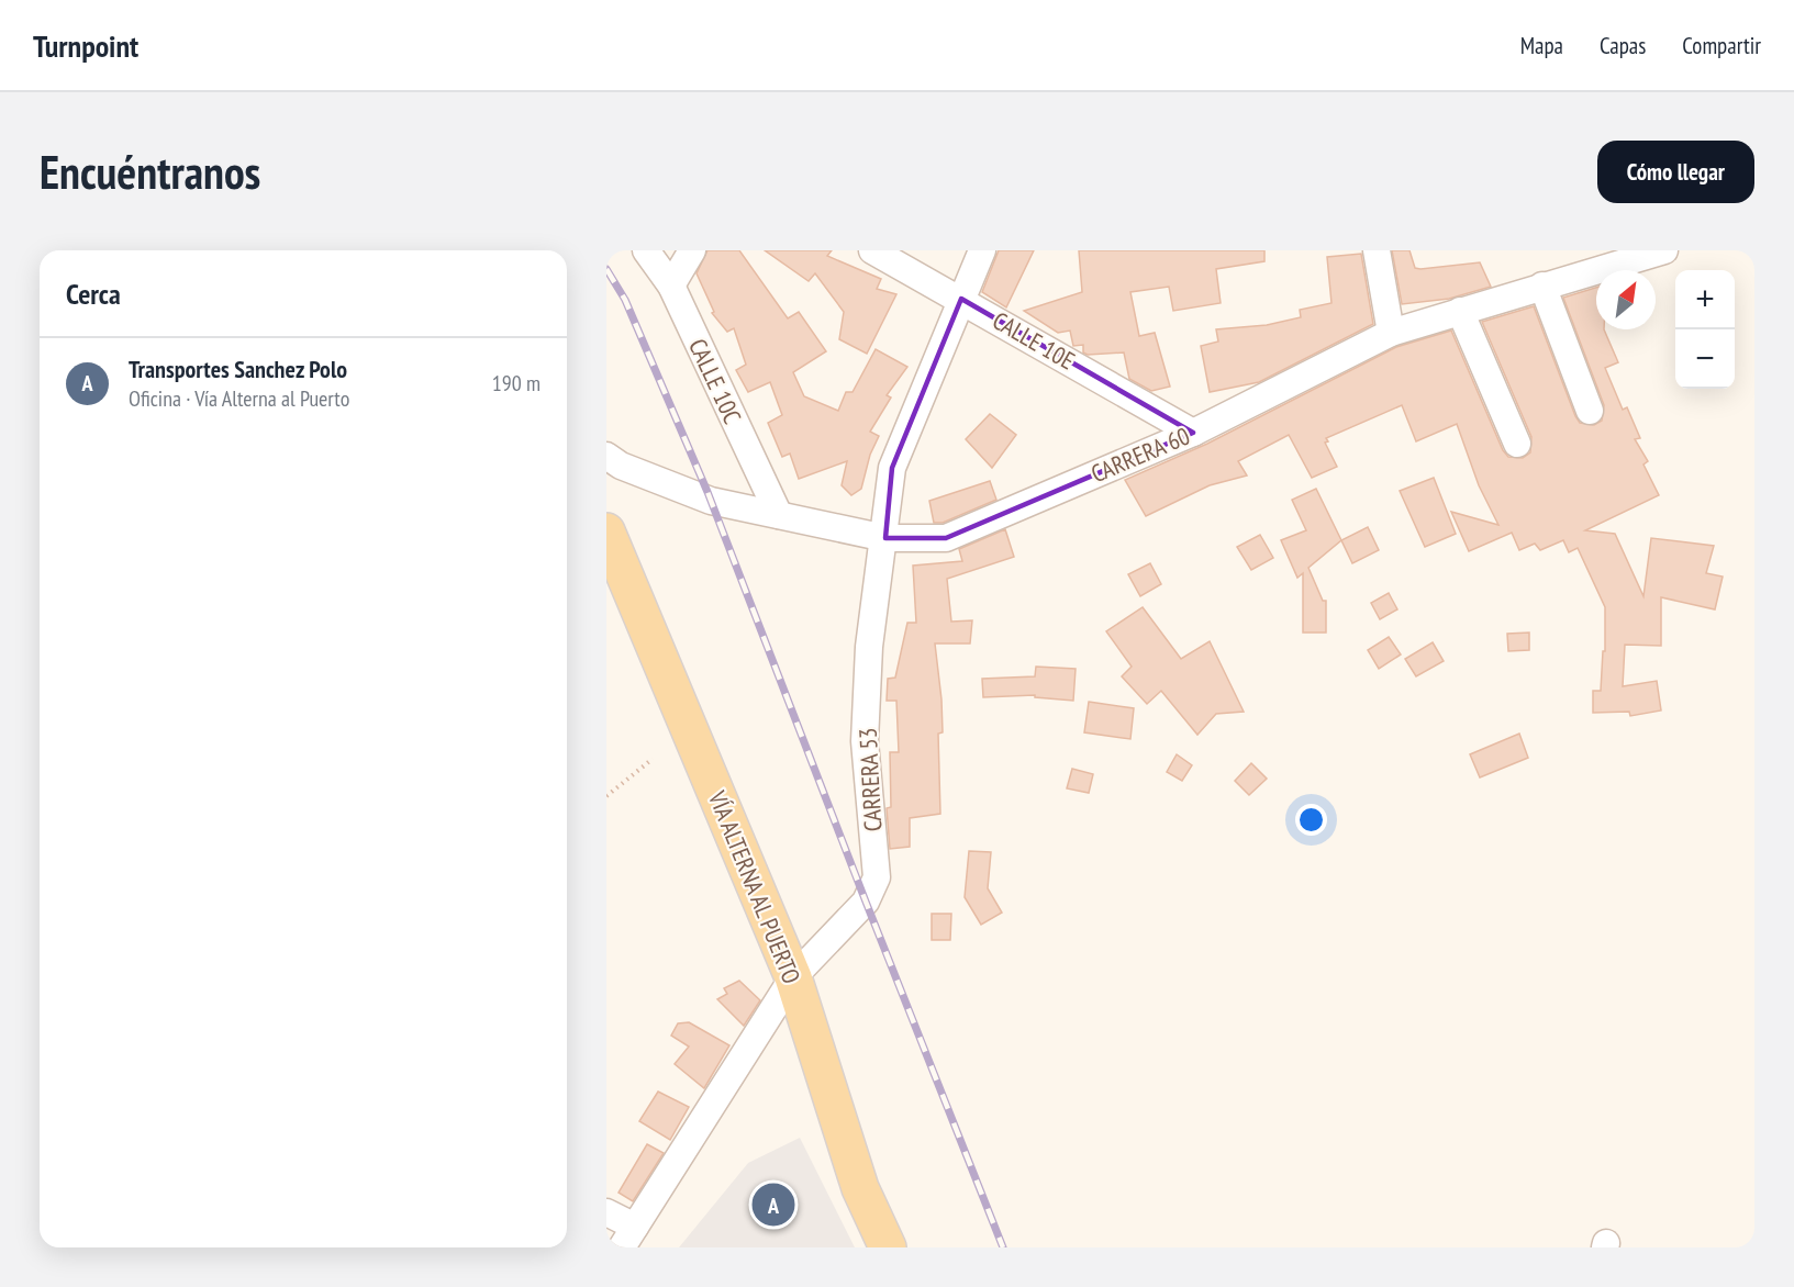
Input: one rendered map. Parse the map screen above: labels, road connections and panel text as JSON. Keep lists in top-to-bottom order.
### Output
{
  "streets": {
    "main road": ["VÍA ALTERNA AL PUERTO"],
    "street": [
      "CALLE 10E",
      "CALLE 10C",
      "CARRERA 60",
      "CARRERA 53"
    ]
  },
  "crossings": [
    ["CALLE 10E", "CARRERA 60"],
    ["CALLE 10E", "CARRERA 53"],
    ["CALLE 10C", "CARRERA 60"],
    ["CARRERA 60", "CARRERA 53"],
    ["CARRERA 53", "VÍA ALTERNA AL PUERTO"]
  ],
  "north": "top right",
  "page": {
    "header": "Turnpoint",
    "nav": ["Mapa", "Capas", "Compartir"],
    "buttons": "Cómo llegar",
    "title": "Encuéntranos",
    "heading": "Cerca",
    "map_buttons": ["+", "−"],
    "list": [
      {
        "mark": "A",
        "name": "Transportes Sanchez Polo",
        "note": "Oficina · Vía Alterna al Puerto",
        "value": "190 m"
      }
    ],
    "pins": "A"
  }
}
